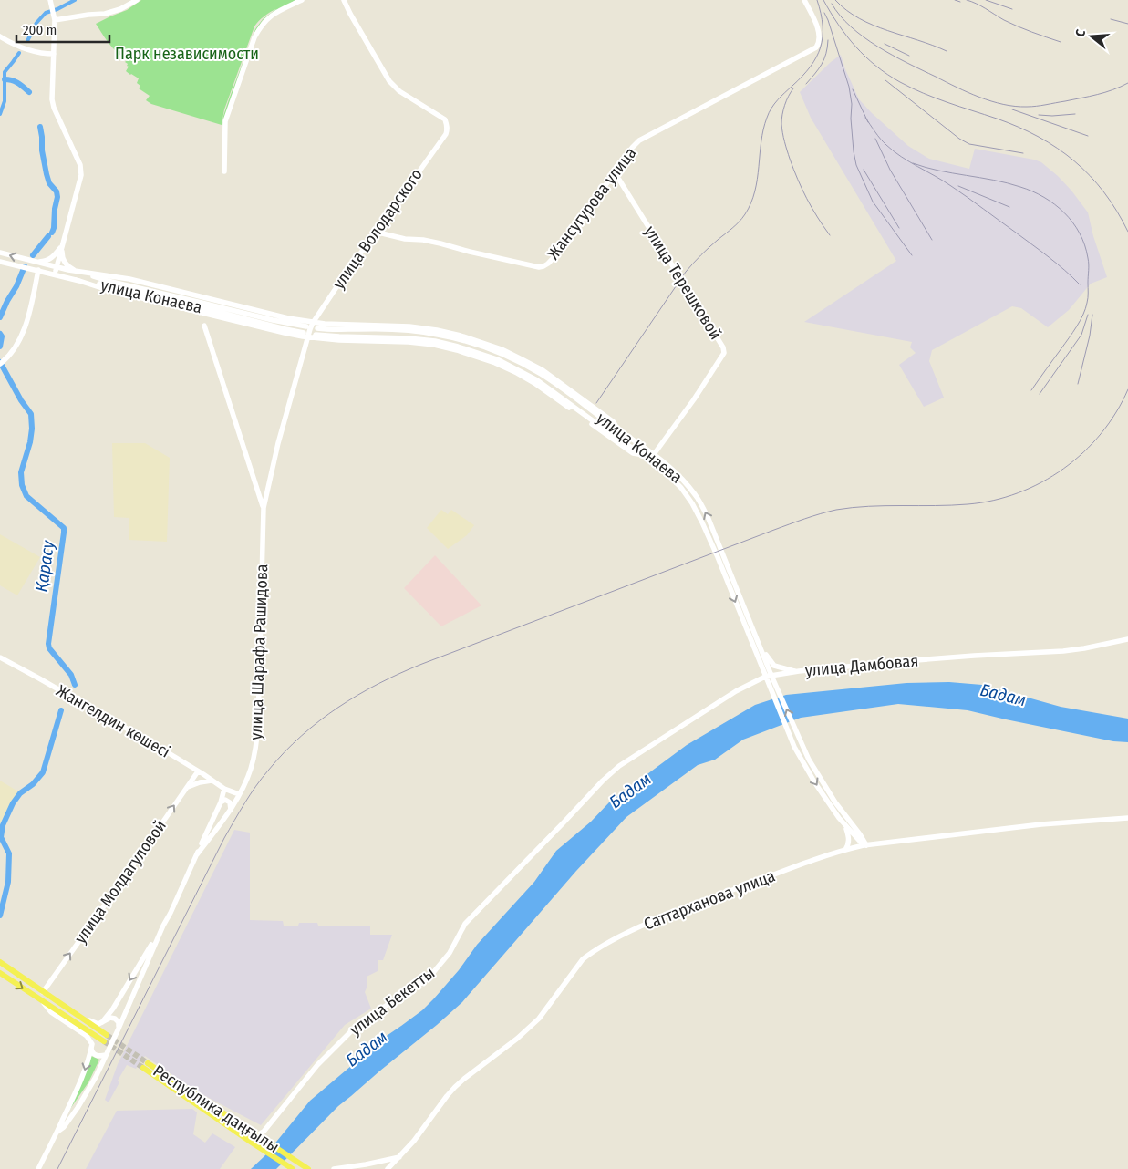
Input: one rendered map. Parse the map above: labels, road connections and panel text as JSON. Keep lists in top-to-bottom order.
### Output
{
  "streets": {
    "main road": [
      "Жансугурова улица",
      "улица Володарского",
      "улица Терешковой",
      "улица Конаева",
      "улица Шарафа Рашидова",
      "улица Дамбовая",
      "Жангелдин көшесі",
      "улица Молдагуловой",
      "Саттарханова улица",
      "улица Бекетты",
      "Республика даңғылы"
    ]
  },
  "crossings": [
    ["Жансугурова улица", "улица Володарского"],
    ["Жансугурова улица", "улица Терешковой"],
    ["улица Володарского", "улица Конаева"],
    ["улица Володарского", "улица Шарафа Рашидова"],
    ["улица Терешковой", "улица Конаева"],
    ["улица Конаева", "улица Дамбовая"],
    ["улица Конаева", "Саттарханова улица"],
    ["улица Шарафа Рашидова", "Жангелдин көшесі"],
    ["улица Дамбовая", "улица Бекетты"],
    ["Жангелдин көшесі", "улица Молдагуловой"],
    ["улица Бекетты", "Республика даңғылы"]
  ],
  "one_way": ["улица Молдагуловой"],
  "water": ["Қарасу", "Бадам"],
  "parks": ["Парк независимости"],
  "scale_bar": "200 m",
  "north": "left"
}
